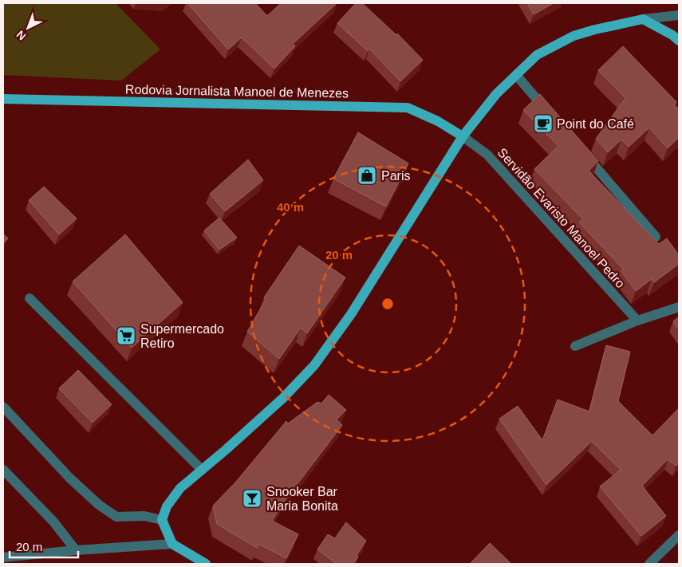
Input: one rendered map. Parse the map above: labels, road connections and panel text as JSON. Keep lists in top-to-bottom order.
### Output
{
  "streets": {
    "main road": ["Rodovia Jornalista Manoel de Menezes"],
    "street": ["Servidão Evaristo Manoel Pedro"]
  },
  "crossings": [
    ["Rodovia Jornalista Manoel de Menezes", "Servidão Evaristo Manoel Pedro"]
  ],
  "places": {
    "cafe": ["Point do Café"],
    "shop": ["Paris"],
    "supermarket": ["Supermercado Retiro"],
    "bar": ["Snooker Bar Maria Bonita"]
  },
  "scale_bar": "20 m",
  "north": "bottom left",
  "rings": ["40 m", "20 m"]
}
